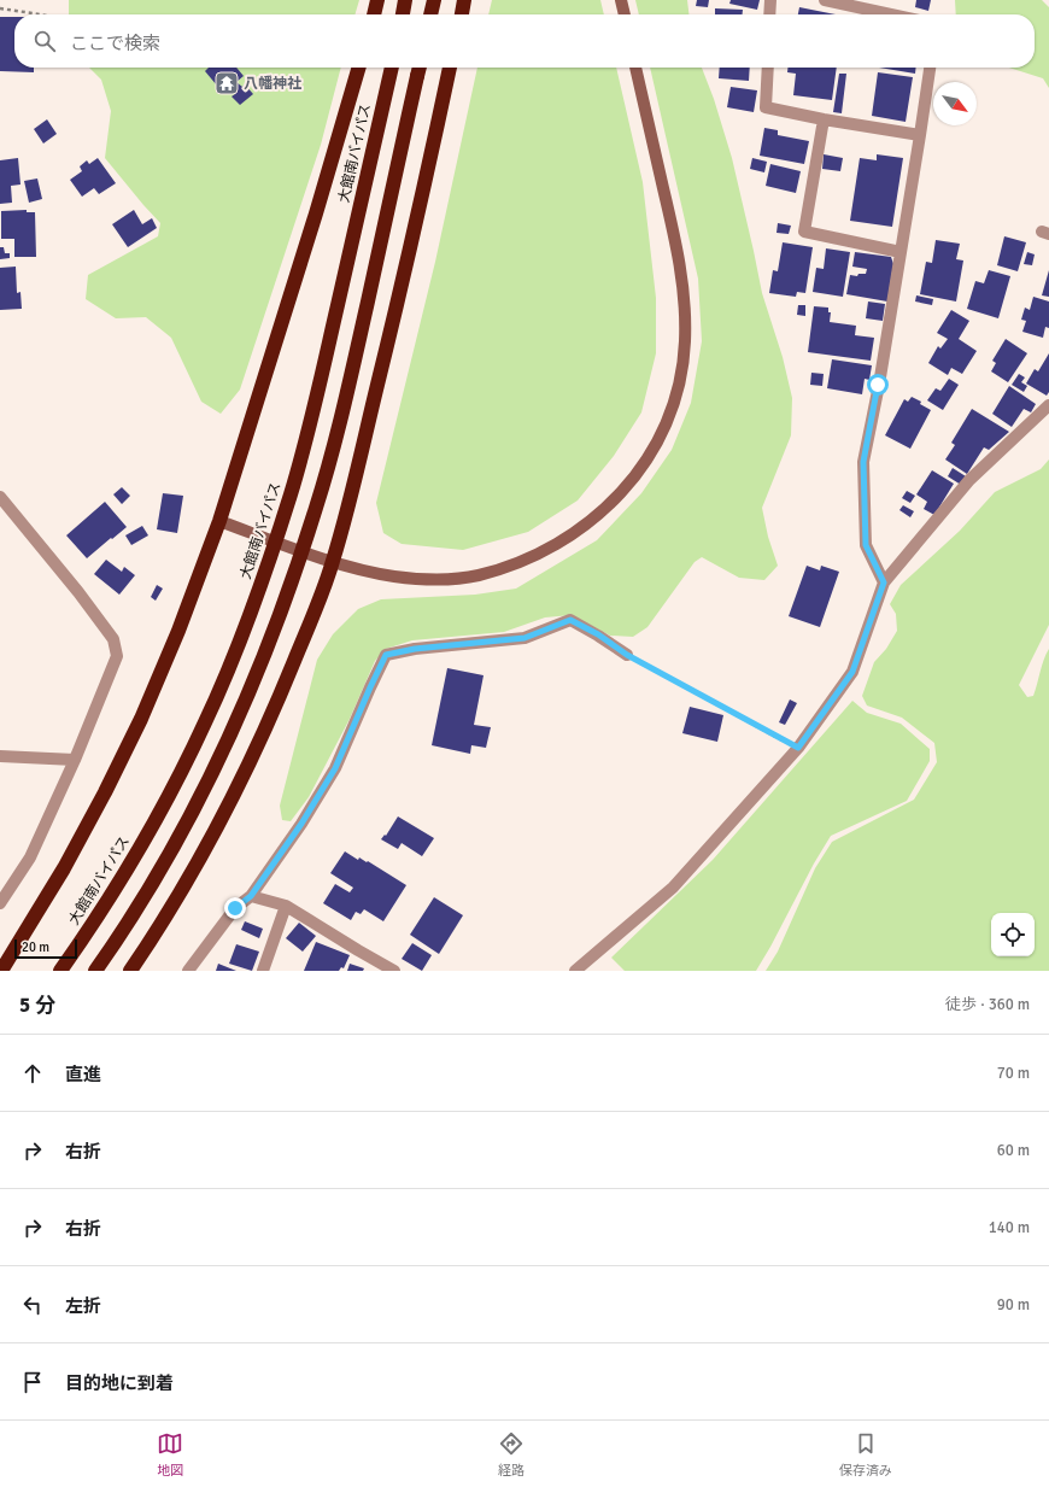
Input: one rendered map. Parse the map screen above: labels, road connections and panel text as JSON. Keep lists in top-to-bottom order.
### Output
{
  "streets": {
    "highway": ["大館南バイパス"]
  },
  "places": {
    "temple": ["八幡神社"]
  },
  "scale_bar": "20 m",
  "north": "bottom right",
  "page": {
    "search": "ここで検索",
    "scale": "20 m",
    "heading": ["5 分", "徒歩 · 360 m"],
    "list": [
      ["直進", "70 m"],
      ["右折", "60 m"],
      ["右折", "140 m"],
      ["左折", "90 m"],
      "目的地に到着"
    ],
    "nav": ["地図", "経路", "保存済み"]
  }
}
